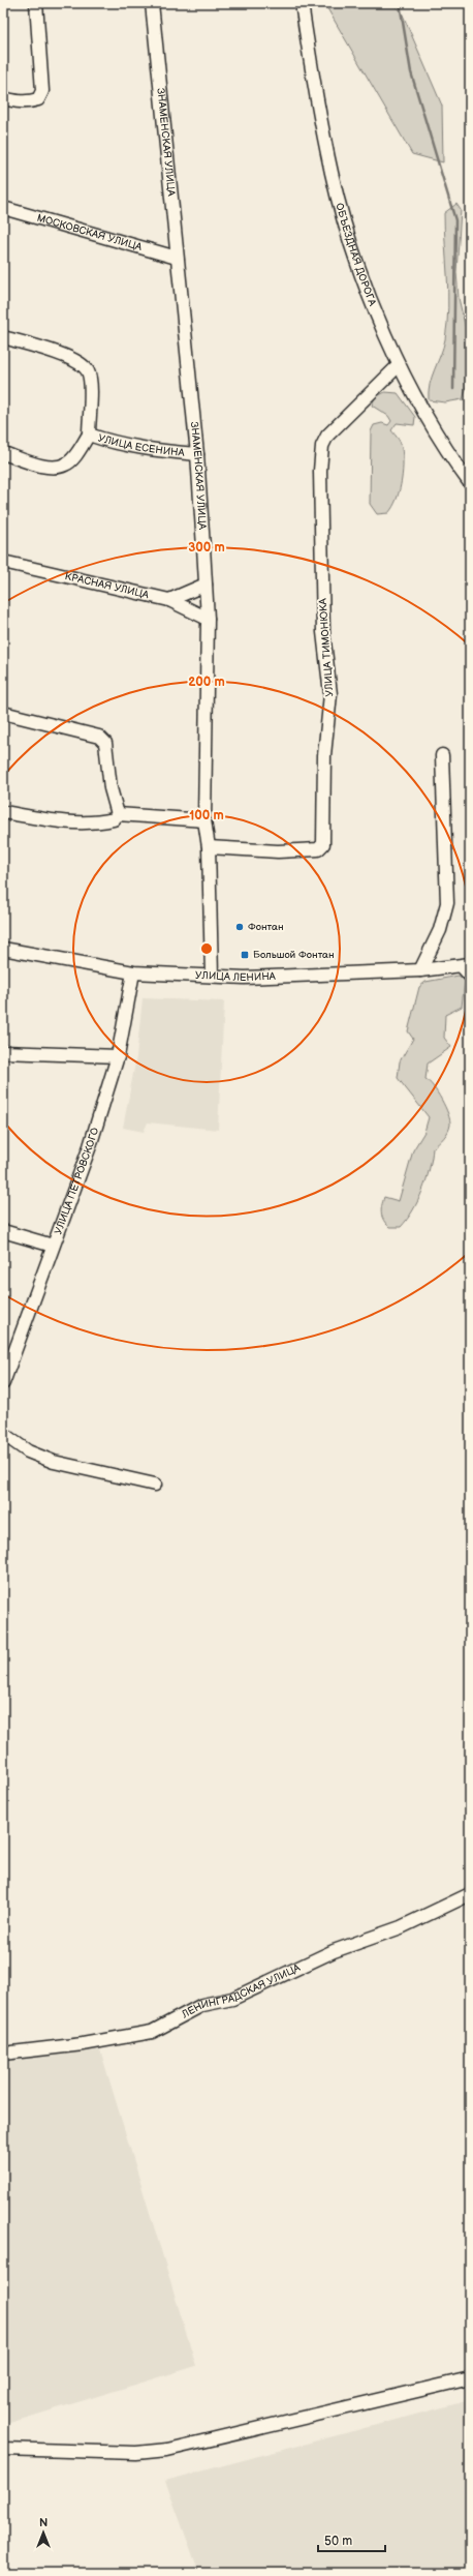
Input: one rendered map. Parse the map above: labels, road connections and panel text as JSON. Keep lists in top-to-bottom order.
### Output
{
  "streets": {
    "street": [
      "ЗНАМЕНСКАЯ УЛИЦА",
      "МОСКОВСКАЯ УЛИЦА",
      "ОБЪЕЗДНАЯ ДОРОГА",
      "УЛИЦА ЕСЕНИНА",
      "КРАСНАЯ УЛИЦА",
      "УЛИЦА ТИМОНЮКА",
      "УЛИЦА ЛЕНИНА",
      "УЛИЦА ПЕТРОВСКОГО",
      "ЛЕНИНГРАДСКАЯ УЛИЦА"
    ]
  },
  "crossings": [
    ["ЗНАМЕНСКАЯ УЛИЦА", "МОСКОВСКАЯ УЛИЦА"],
    ["ЗНАМЕНСКАЯ УЛИЦА", "УЛИЦА ЕСЕНИНА"],
    ["ЗНАМЕНСКАЯ УЛИЦА", "КРАСНАЯ УЛИЦА"],
    ["ЗНАМЕНСКАЯ УЛИЦА", "УЛИЦА ТИМОНЮКА"],
    ["ЗНАМЕНСКАЯ УЛИЦА", "УЛИЦА ЛЕНИНА"],
    ["ОБЪЕЗДНАЯ ДОРОГА", "УЛИЦА ТИМОНЮКА"],
    ["УЛИЦА ЛЕНИНА", "УЛИЦА ПЕТРОВСКОГО"]
  ],
  "places": {
    "other": ["Фонтан"],
    "transit": ["Большой Фонтан"]
  },
  "scale_bar": "50 m",
  "north": "top",
  "rings": ["300 m", "200 m", "100 m"]
}
